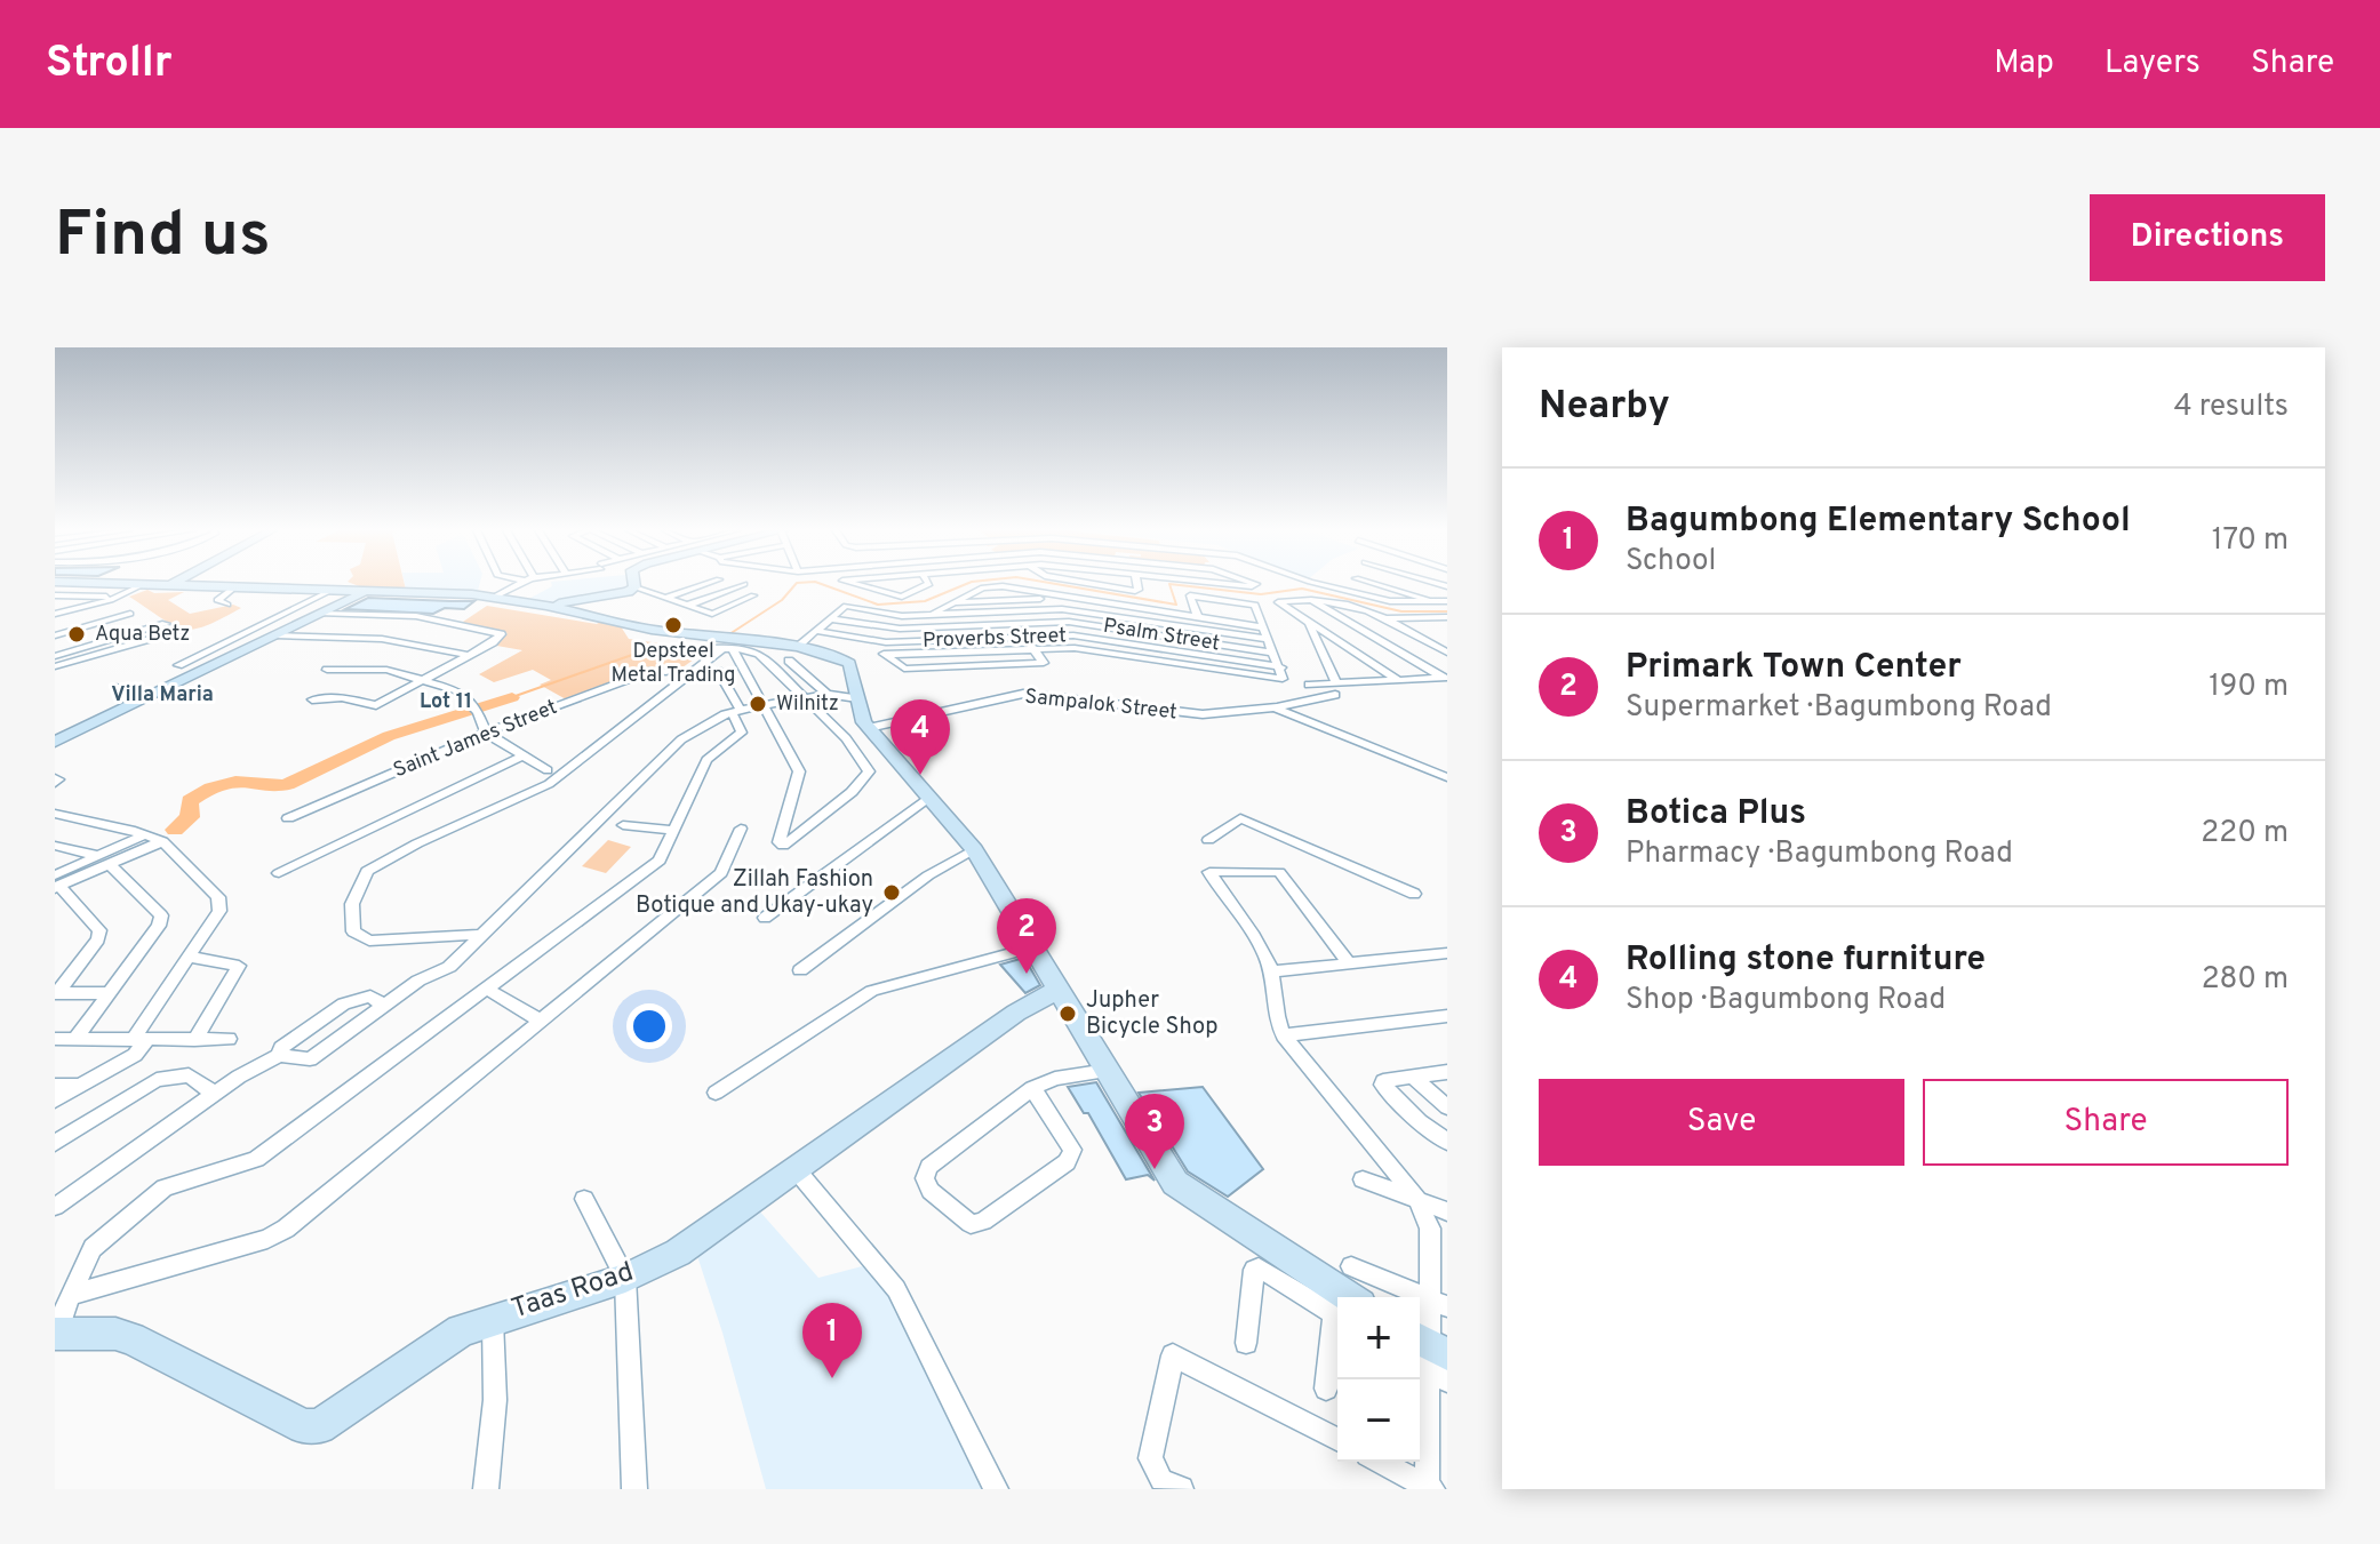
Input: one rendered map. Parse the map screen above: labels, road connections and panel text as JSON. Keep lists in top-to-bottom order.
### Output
{
  "streets": {
    "main road": ["Taas Road"],
    "street": [
      "Psalm Street",
      "Proverbs Street",
      "Sampalok Street",
      "Saint James Street"
    ]
  },
  "districts": ["Villa Maria", "Lot 11"],
  "places": [
    "Depsteel Metal Trading",
    "Aqua Betz",
    "Wilnitz",
    "Zillah Fashion Botique and Ukay-ukay",
    "Jupher Bicycle Shop"
  ],
  "page": {
    "header": "Strollr",
    "nav": ["Map", "Layers", "Share"],
    "buttons": [
      "Directions",
      ["Save", "Share"]
    ],
    "title": "Find us",
    "heading": ["Nearby", "4 results"],
    "list": [
      {
        "mark": "1",
        "name": "Bagumbong Elementary School",
        "note": "School",
        "value": "170 m"
      },
      {
        "mark": "2",
        "name": "Primark Town Center",
        "note": "Supermarket · Bagumbong Road",
        "value": "190 m"
      },
      {
        "mark": "3",
        "name": "Botica Plus",
        "note": "Pharmacy · Bagumbong Road",
        "value": "220 m"
      },
      {
        "mark": "4",
        "name": "Rolling stone furniture",
        "note": "Shop · Bagumbong Road",
        "value": "280 m"
      }
    ],
    "pins": [
      "4",
      "2",
      "3",
      "1"
    ],
    "map_buttons": ["+", "−"]
  }
}
